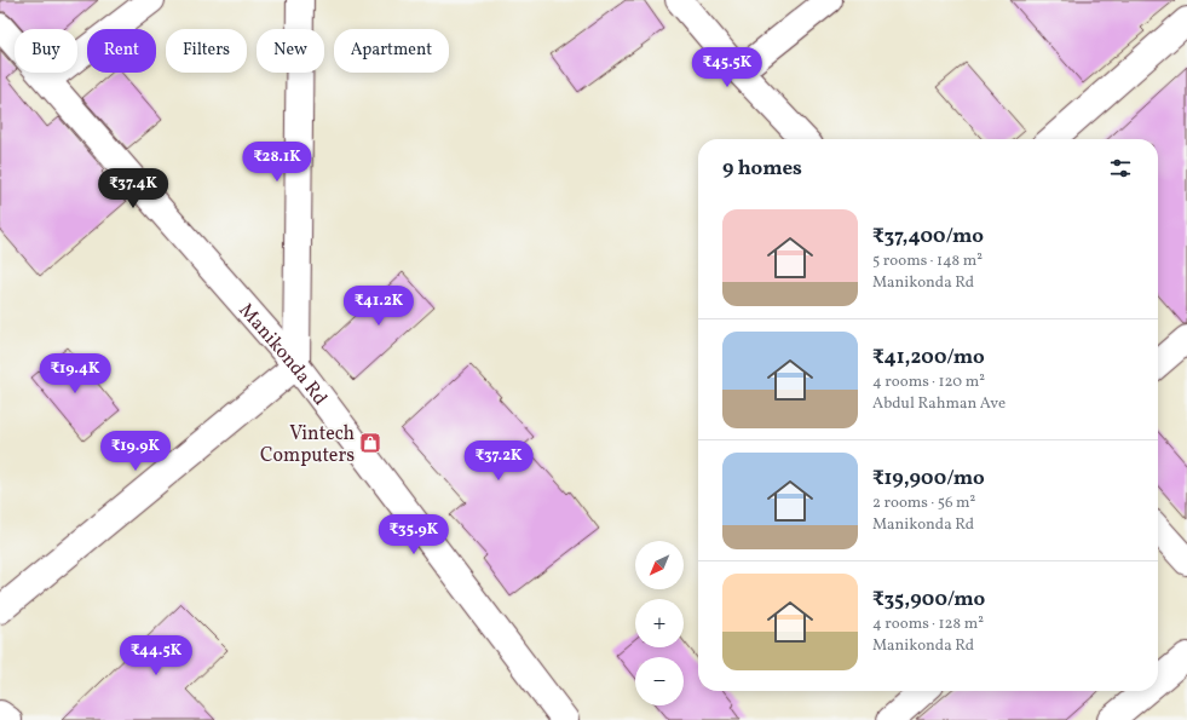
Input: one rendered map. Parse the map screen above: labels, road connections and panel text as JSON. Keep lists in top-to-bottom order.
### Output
{
  "streets": {
    "street": ["Manikonda Rd"]
  },
  "places": {
    "shop": ["Vintech Computers"]
  },
  "north": "bottom left",
  "page": {
    "chip": [
      "Buy",
      "Rent",
      "Filters",
      "New",
      "Apartment"
    ],
    "price": [
      "₹45.5K",
      "₹28.1K",
      "₹37.4K",
      "₹41.2K",
      "₹19.4K",
      "₹19.9K",
      "₹37.2K",
      "₹35.9K",
      "₹44.5K"
    ],
    "heading": "9 homes",
    "list": [
      {
        "name": "₹37,400/mo",
        "note": "5 rooms · 148 m² · Manikonda Rd"
      },
      {
        "name": "₹41,200/mo",
        "note": "4 rooms · 120 m² · Abdul Rahman Ave"
      },
      {
        "name": "₹19,900/mo",
        "note": "2 rooms · 56 m² · Manikonda Rd"
      },
      {
        "name": "₹35,900/mo",
        "note": "4 rooms · 128 m² · Manikonda Rd"
      }
    ],
    "map_buttons": ["+", "−"]
  }
}
